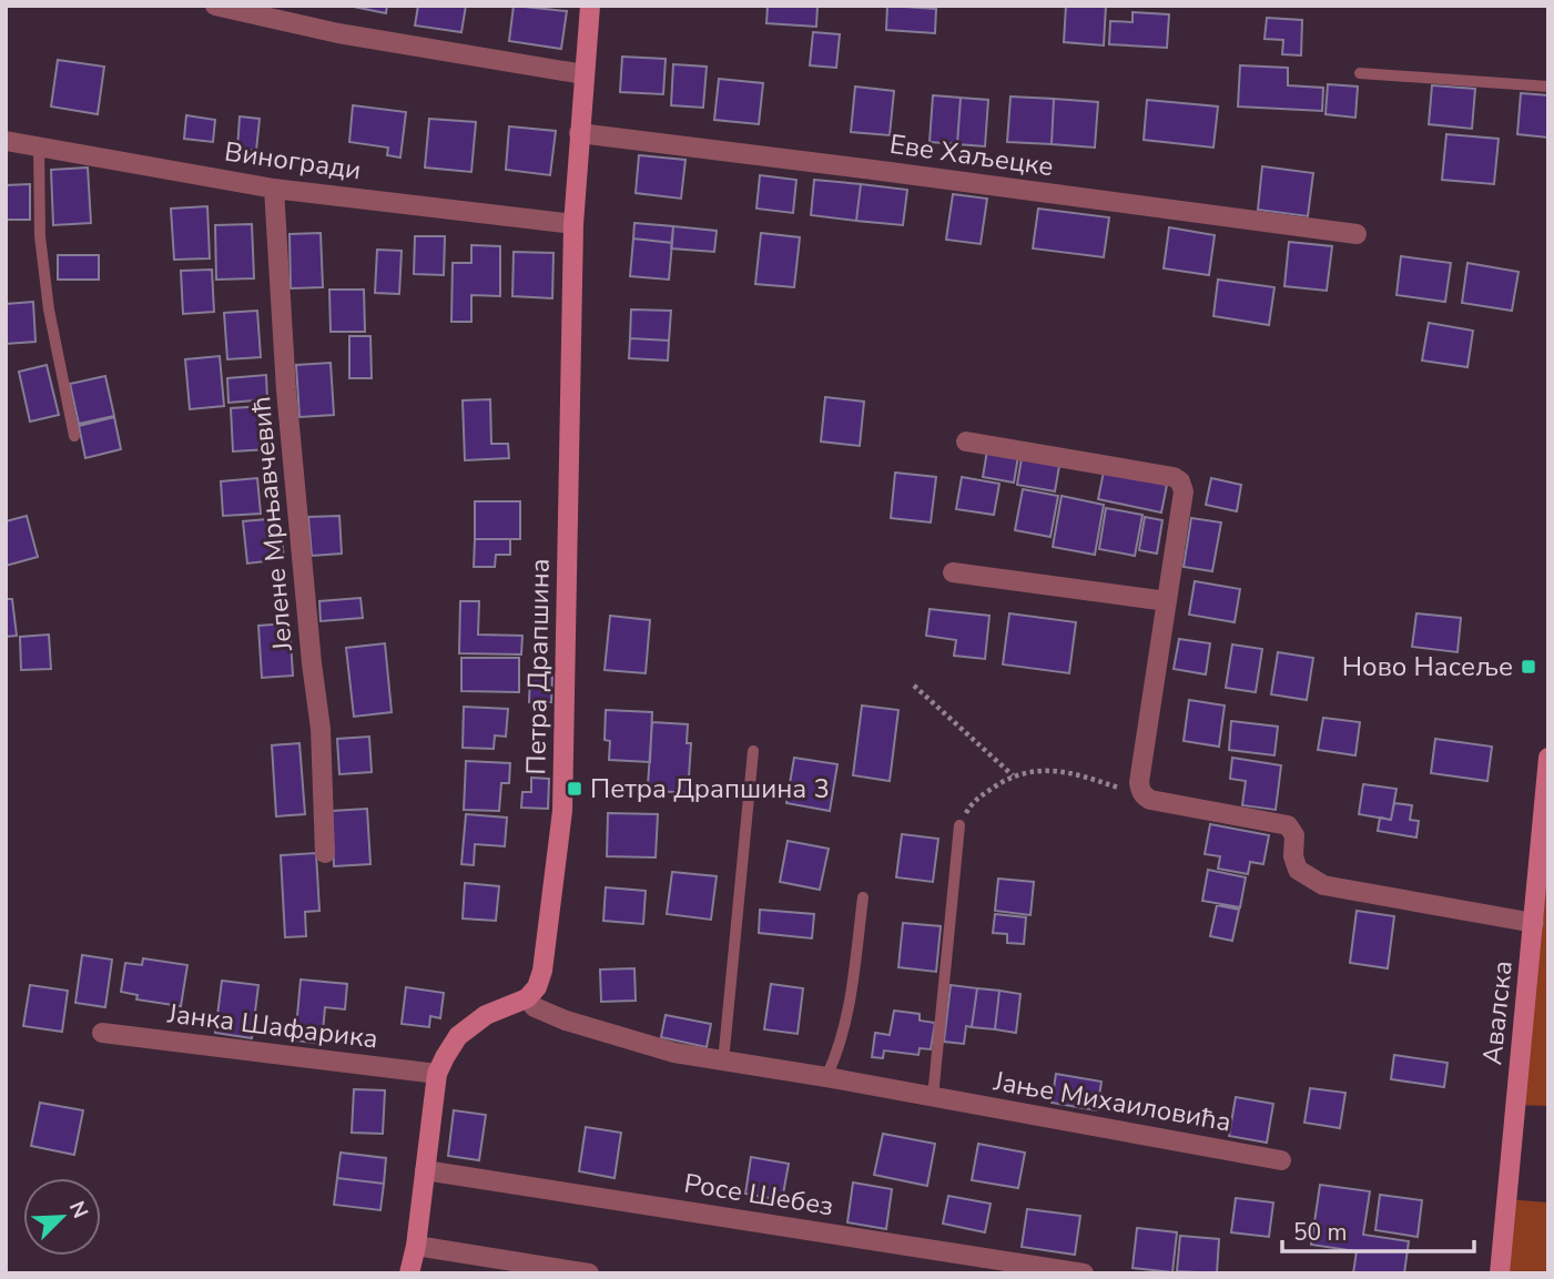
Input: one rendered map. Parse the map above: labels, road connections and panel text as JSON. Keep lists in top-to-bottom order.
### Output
{
  "streets": {
    "street": [
      "Еве Хаљецке",
      "Виногради",
      "Јелене Мрњавчевић",
      "Петра Драпшина",
      "Авалска",
      "Јанка Шафарика",
      "Јање Михаиловића",
      "Росе Шебез"
    ]
  },
  "crossings": [
    ["Еве Хаљецке", "Петра Драпшина"],
    ["Виногради", "Јелене Мрњавчевић"],
    ["Виногради", "Петра Драпшина"],
    ["Петра Драпшина", "Јање Михаиловића"]
  ],
  "places": {
    "transit": ["Ново Насеље", "Петра Драпшина 3"]
  },
  "scale_bar": "50 m",
  "north": "top right"
}
